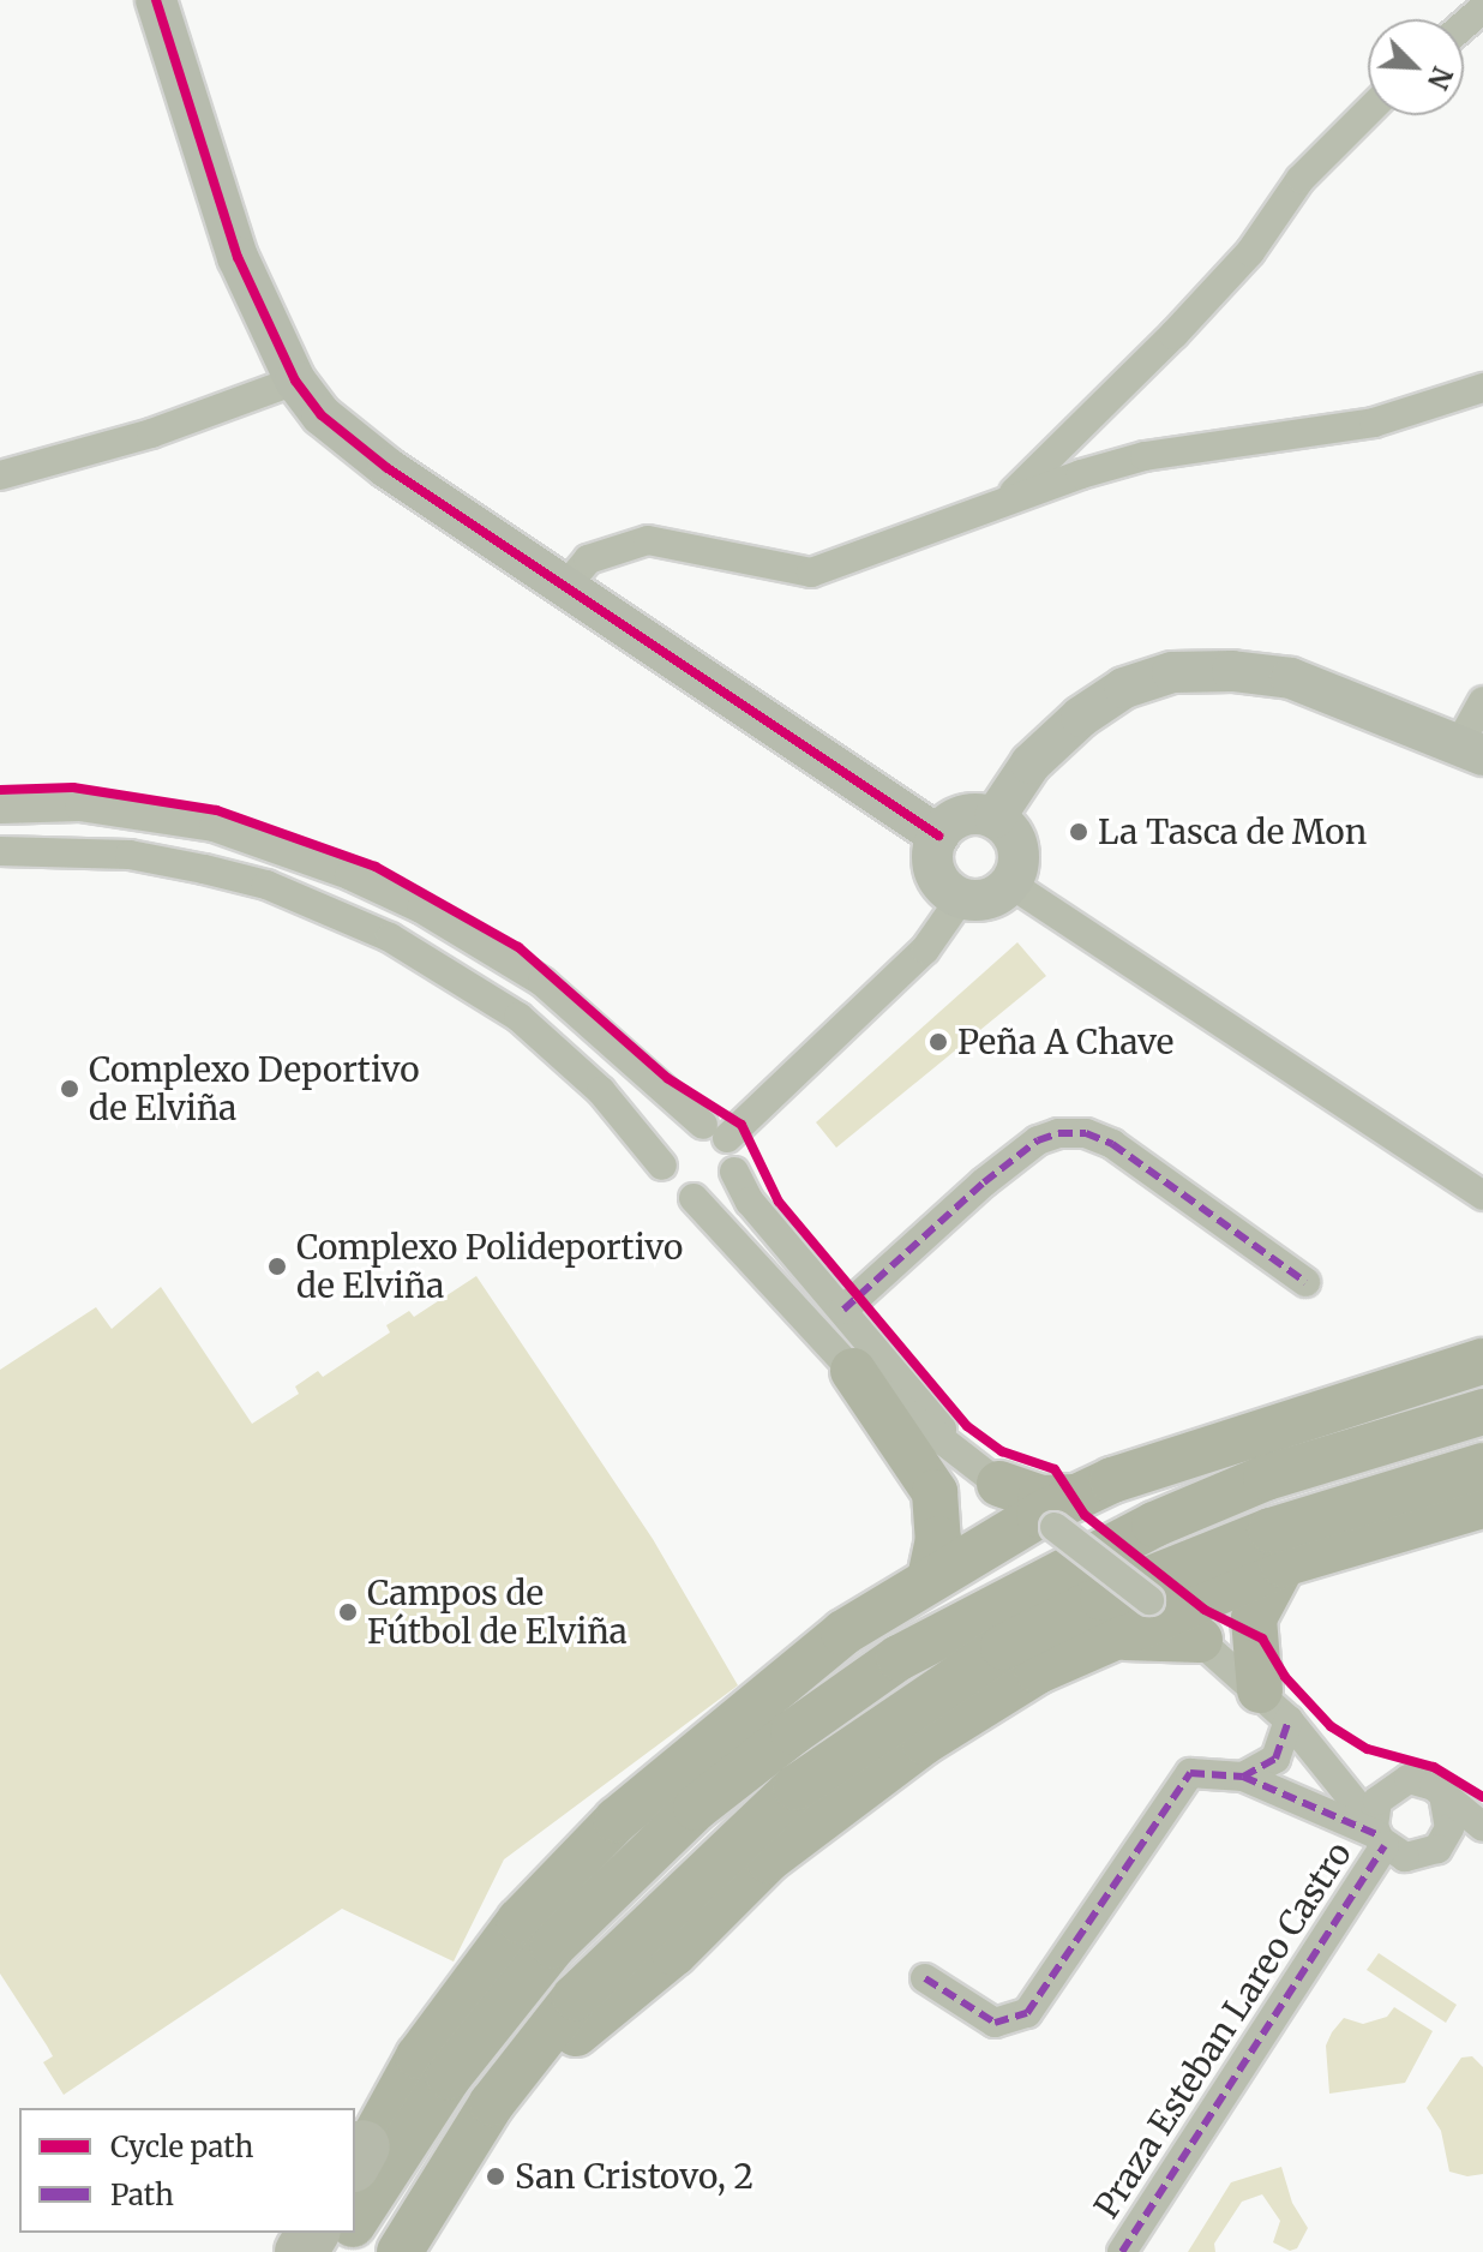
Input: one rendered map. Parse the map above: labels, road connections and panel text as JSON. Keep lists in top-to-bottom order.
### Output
{
  "streets": {
    "street": ["Praza Esteban Lareo Castro"]
  },
  "places": [
    "La Tasca de Mon",
    "Peña A Chave",
    "Complexo Deportivo de Elviña",
    "Complexo Polideportivo de Elviña",
    "Campos de Fútbol de Elviña",
    "San Cristovo, 2"
  ],
  "legend": ["Cycle path", "Path"],
  "north": "bottom right"
}
